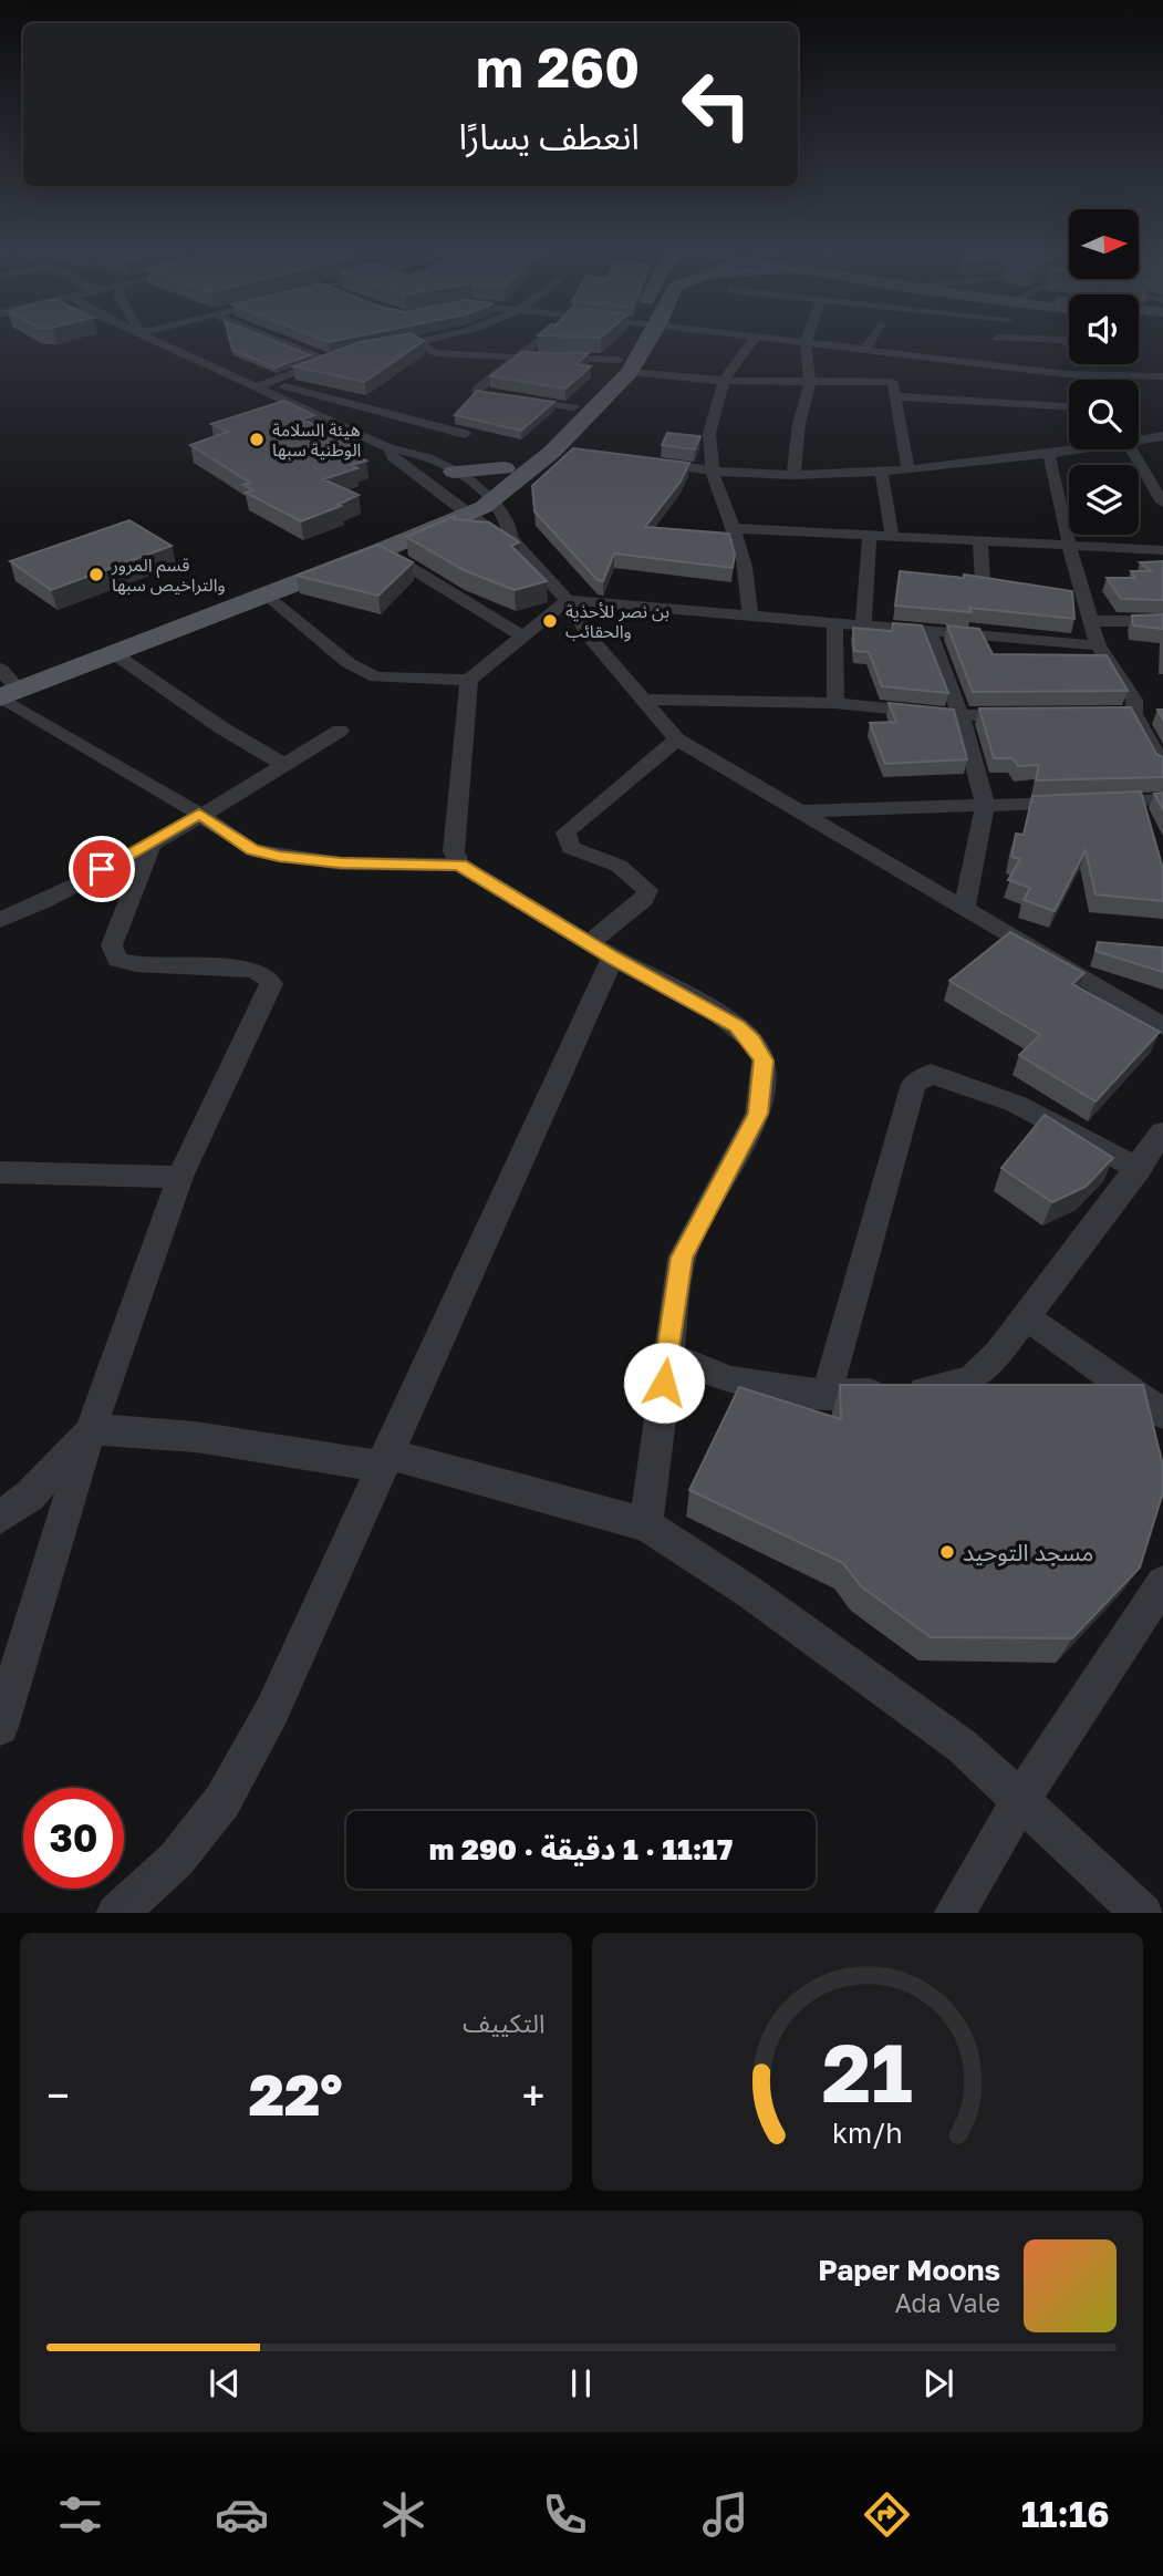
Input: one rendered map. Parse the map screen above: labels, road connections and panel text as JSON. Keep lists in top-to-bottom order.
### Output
{
  "places": [
    "هيئة السلامة الوطنية سبها",
    "قسم المرور والتراخيص سبها",
    "بن نصر للأحذية والحقائب",
    "مسجد التوحيد"
  ],
  "north": "right",
  "page": {
    "turn": ["260 m", "انعطف يسارًا"],
    "limit": "30",
    "trip": "11:17 · 1 دقيقة · 290 m",
    "tile": "التكييف",
    "heat": ["−", "22°", "+"],
    "song": ["Paper Moons", "Ada Vale"],
    "tabs": "11:16",
    "gauge": ["21", "km/h"]
  }
}
